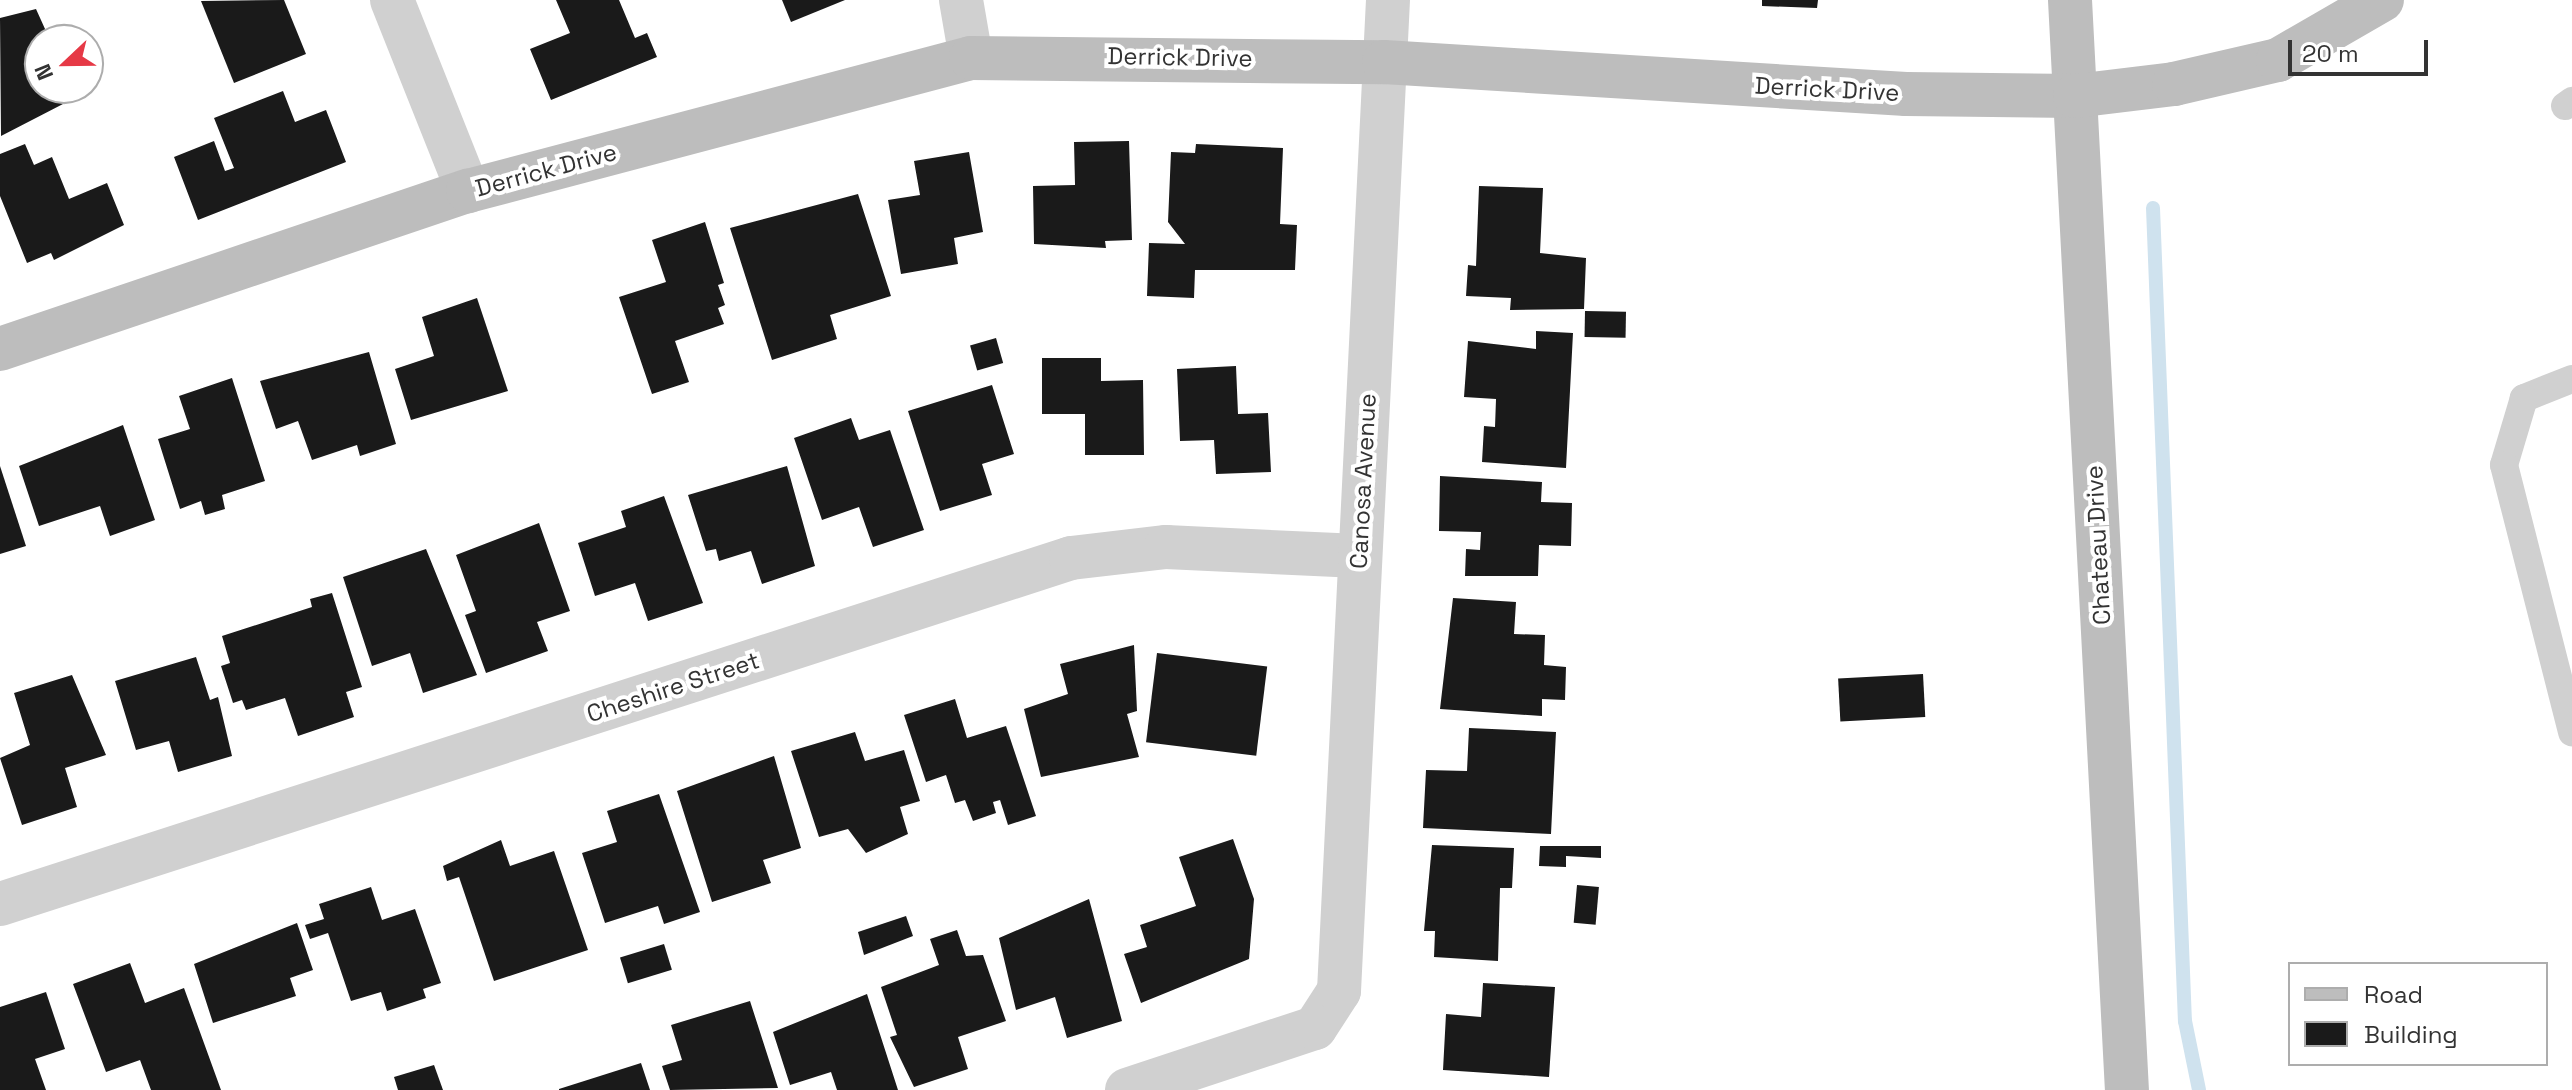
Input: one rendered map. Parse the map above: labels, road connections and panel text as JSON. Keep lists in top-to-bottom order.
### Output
{
  "streets": {
    "street": [
      "Derrick Drive",
      "Canosa Avenue",
      "Chateau Drive",
      "Cheshire Street"
    ]
  },
  "crossings": [
    ["Derrick Drive", "Canosa Avenue"],
    ["Derrick Drive", "Chateau Drive"],
    ["Canosa Avenue", "Cheshire Street"]
  ],
  "legend": ["Road", "Building"],
  "scale_bar": "20 m",
  "north": "left"
}
